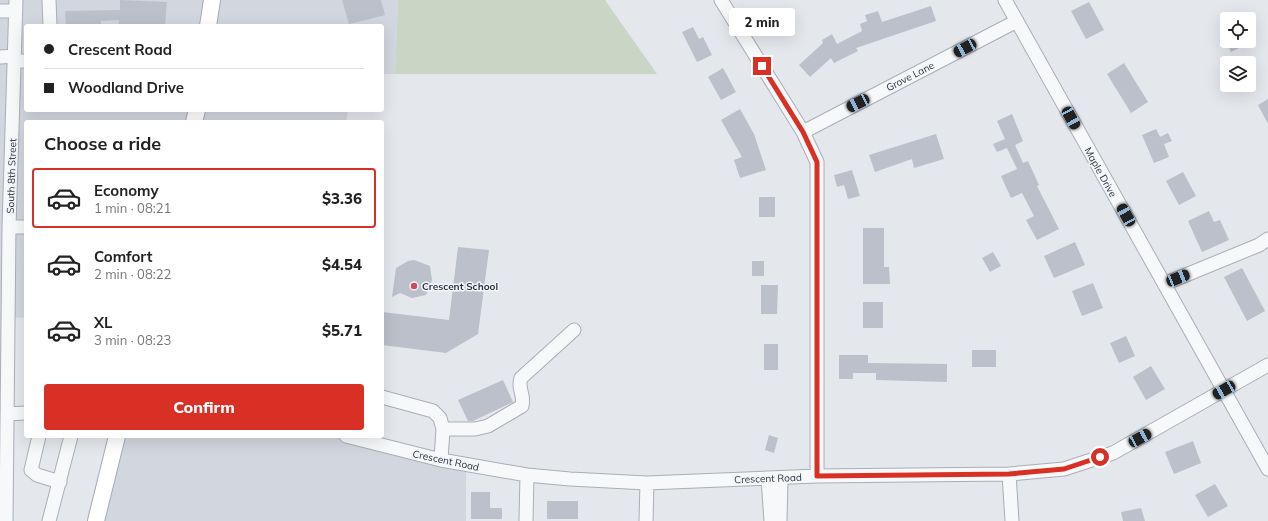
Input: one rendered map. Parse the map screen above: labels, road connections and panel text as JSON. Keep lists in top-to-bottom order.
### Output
{
  "streets": {
    "street": [
      "Grove Lane",
      "Maple Drive",
      "South 8th Street",
      "Crescent Road"
    ]
  },
  "crossings": [
    ["Grove Lane", "Maple Drive"],
    ["Maple Drive", "Crescent Road"]
  ],
  "places": ["Crescent School"],
  "page": {
    "bubble": "2 min",
    "banner": ["Crescent Road", "Woodland Drive"],
    "heading": "Choose a ride",
    "list": [
      {
        "name": "Economy",
        "note": "1 min · 08:21",
        "value": "$3.36"
      },
      {
        "name": "Comfort",
        "note": "2 min · 08:22",
        "value": "$4.54"
      },
      {
        "name": "XL",
        "note": "3 min · 08:23",
        "value": "$5.71"
      }
    ],
    "buttons": "Confirm"
  }
}
